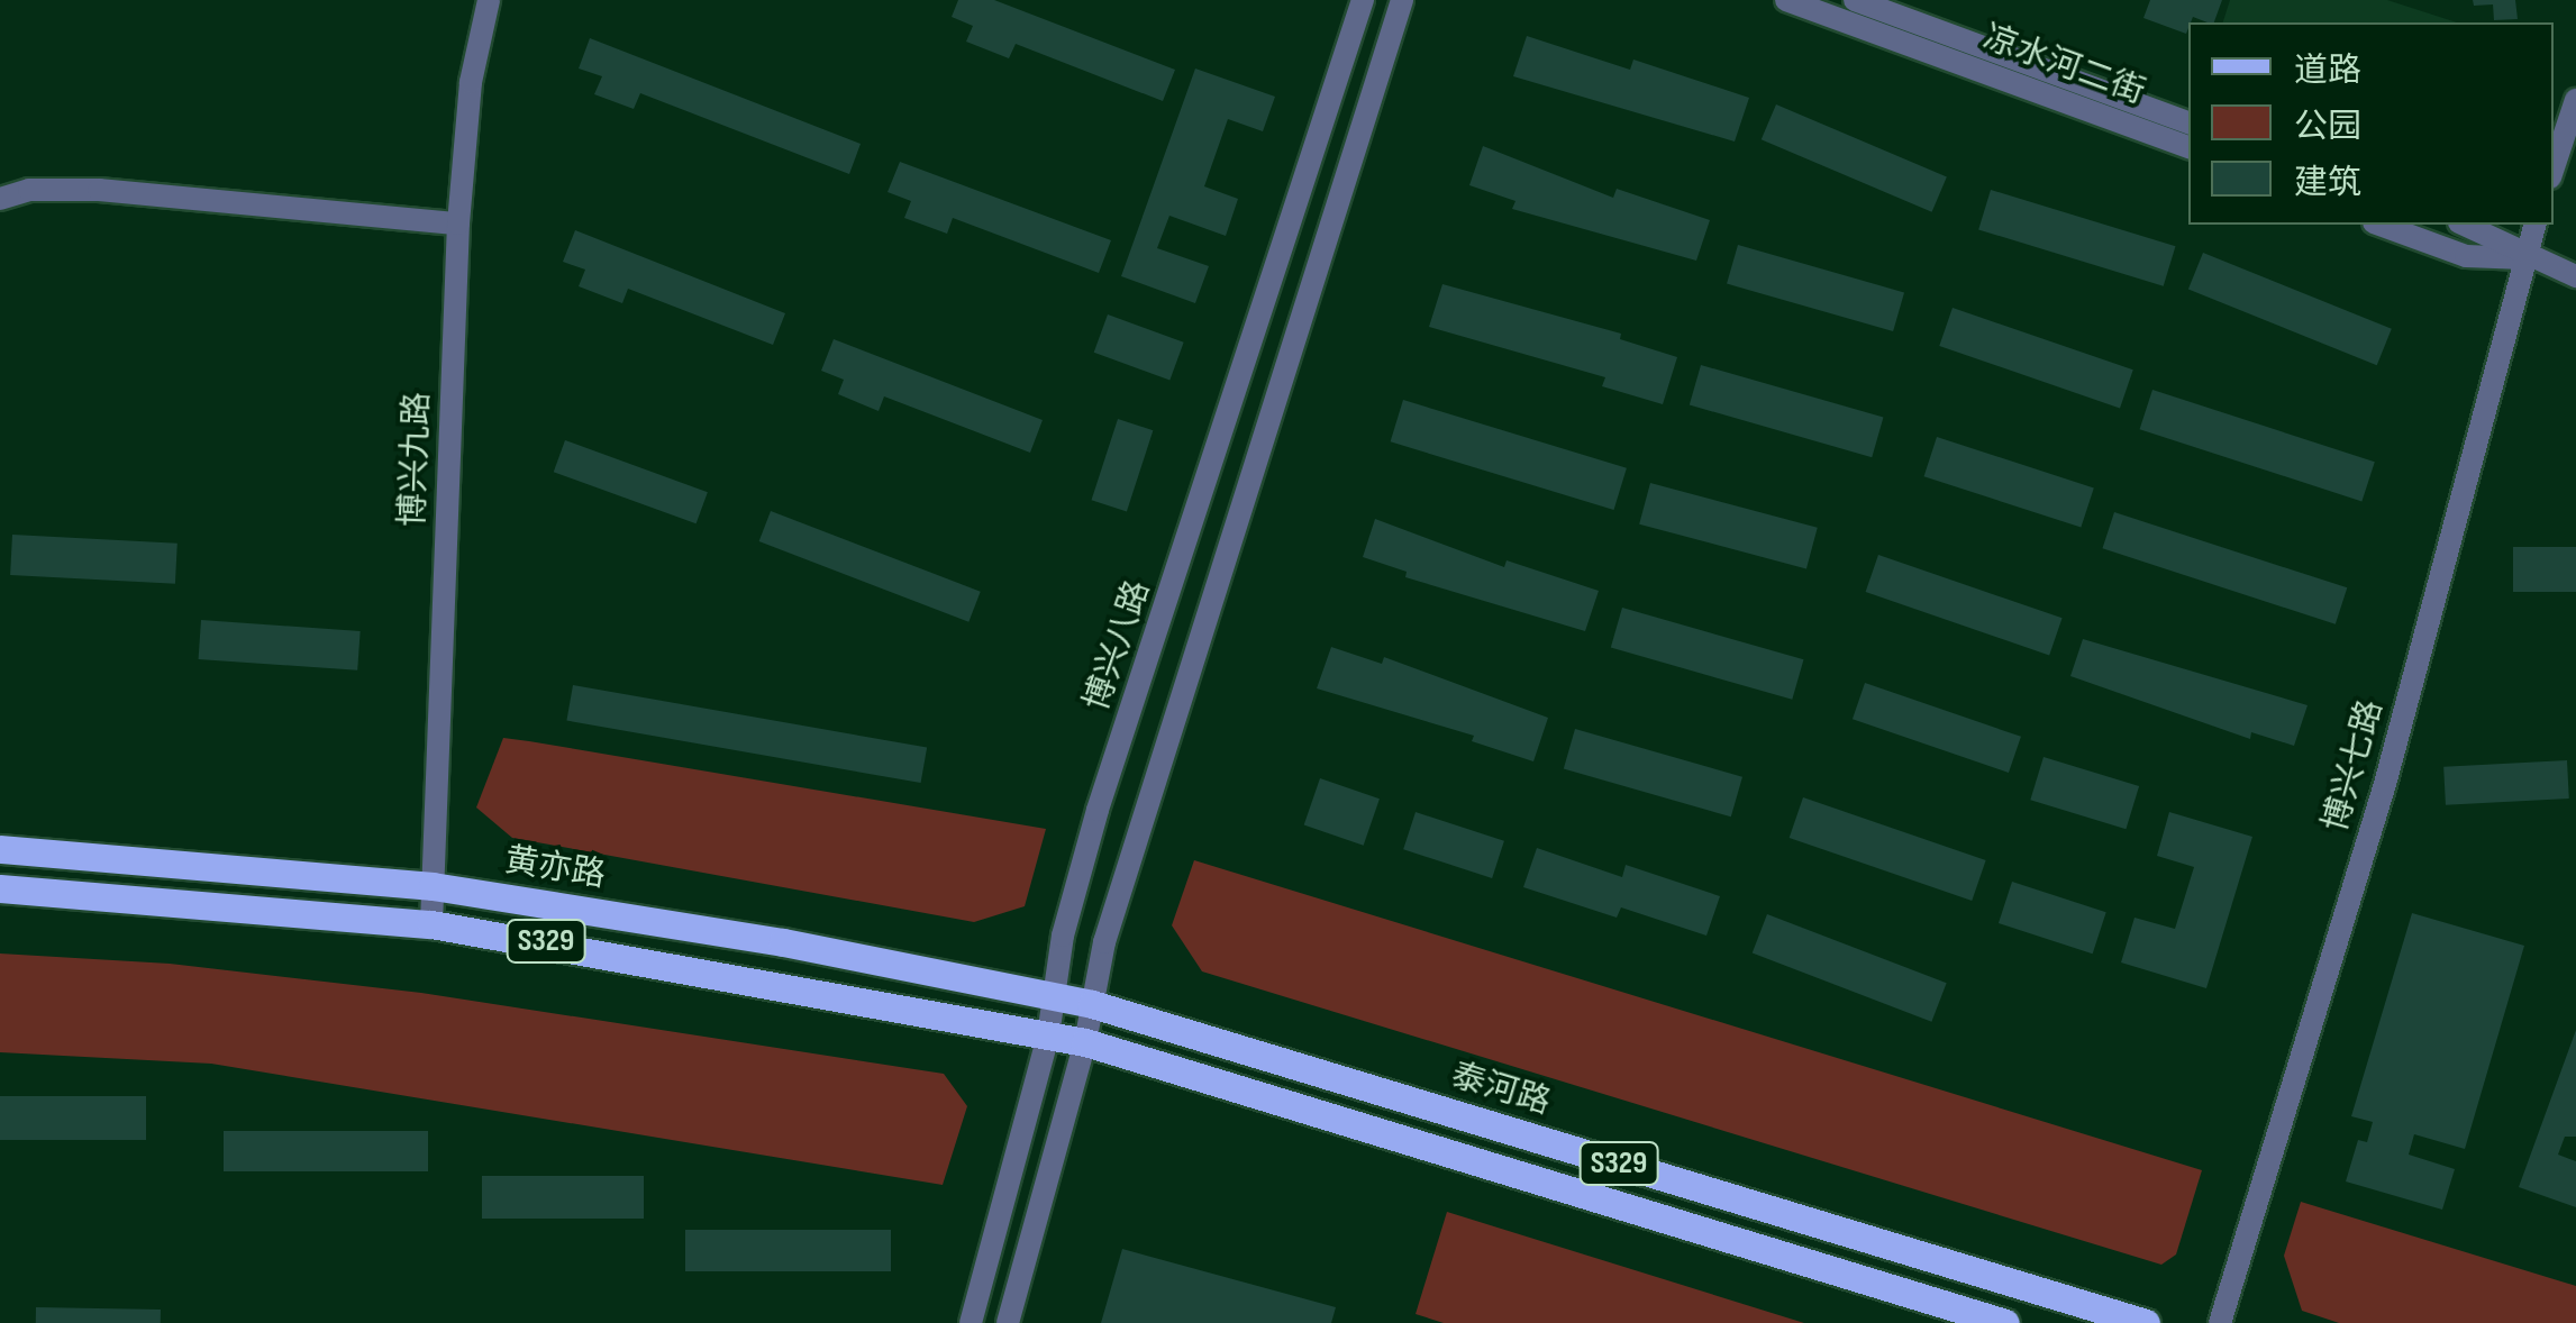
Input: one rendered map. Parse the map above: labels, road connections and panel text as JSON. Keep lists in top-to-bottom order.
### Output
{
  "streets": {
    "main road": ["黄亦路", "S329", "泰河路"],
    "street": [
      "凉水河二街",
      "博兴九路",
      "博兴八路",
      "博兴七路"
    ]
  },
  "crossings": [
    ["博兴九路", "黄亦路"],
    ["博兴九路", "S329"],
    ["博兴八路", "黄亦路"],
    ["博兴八路", "S329"],
    ["黄亦路", "泰河路"]
  ],
  "legend": ["道路", "公园", "建筑"]
}
